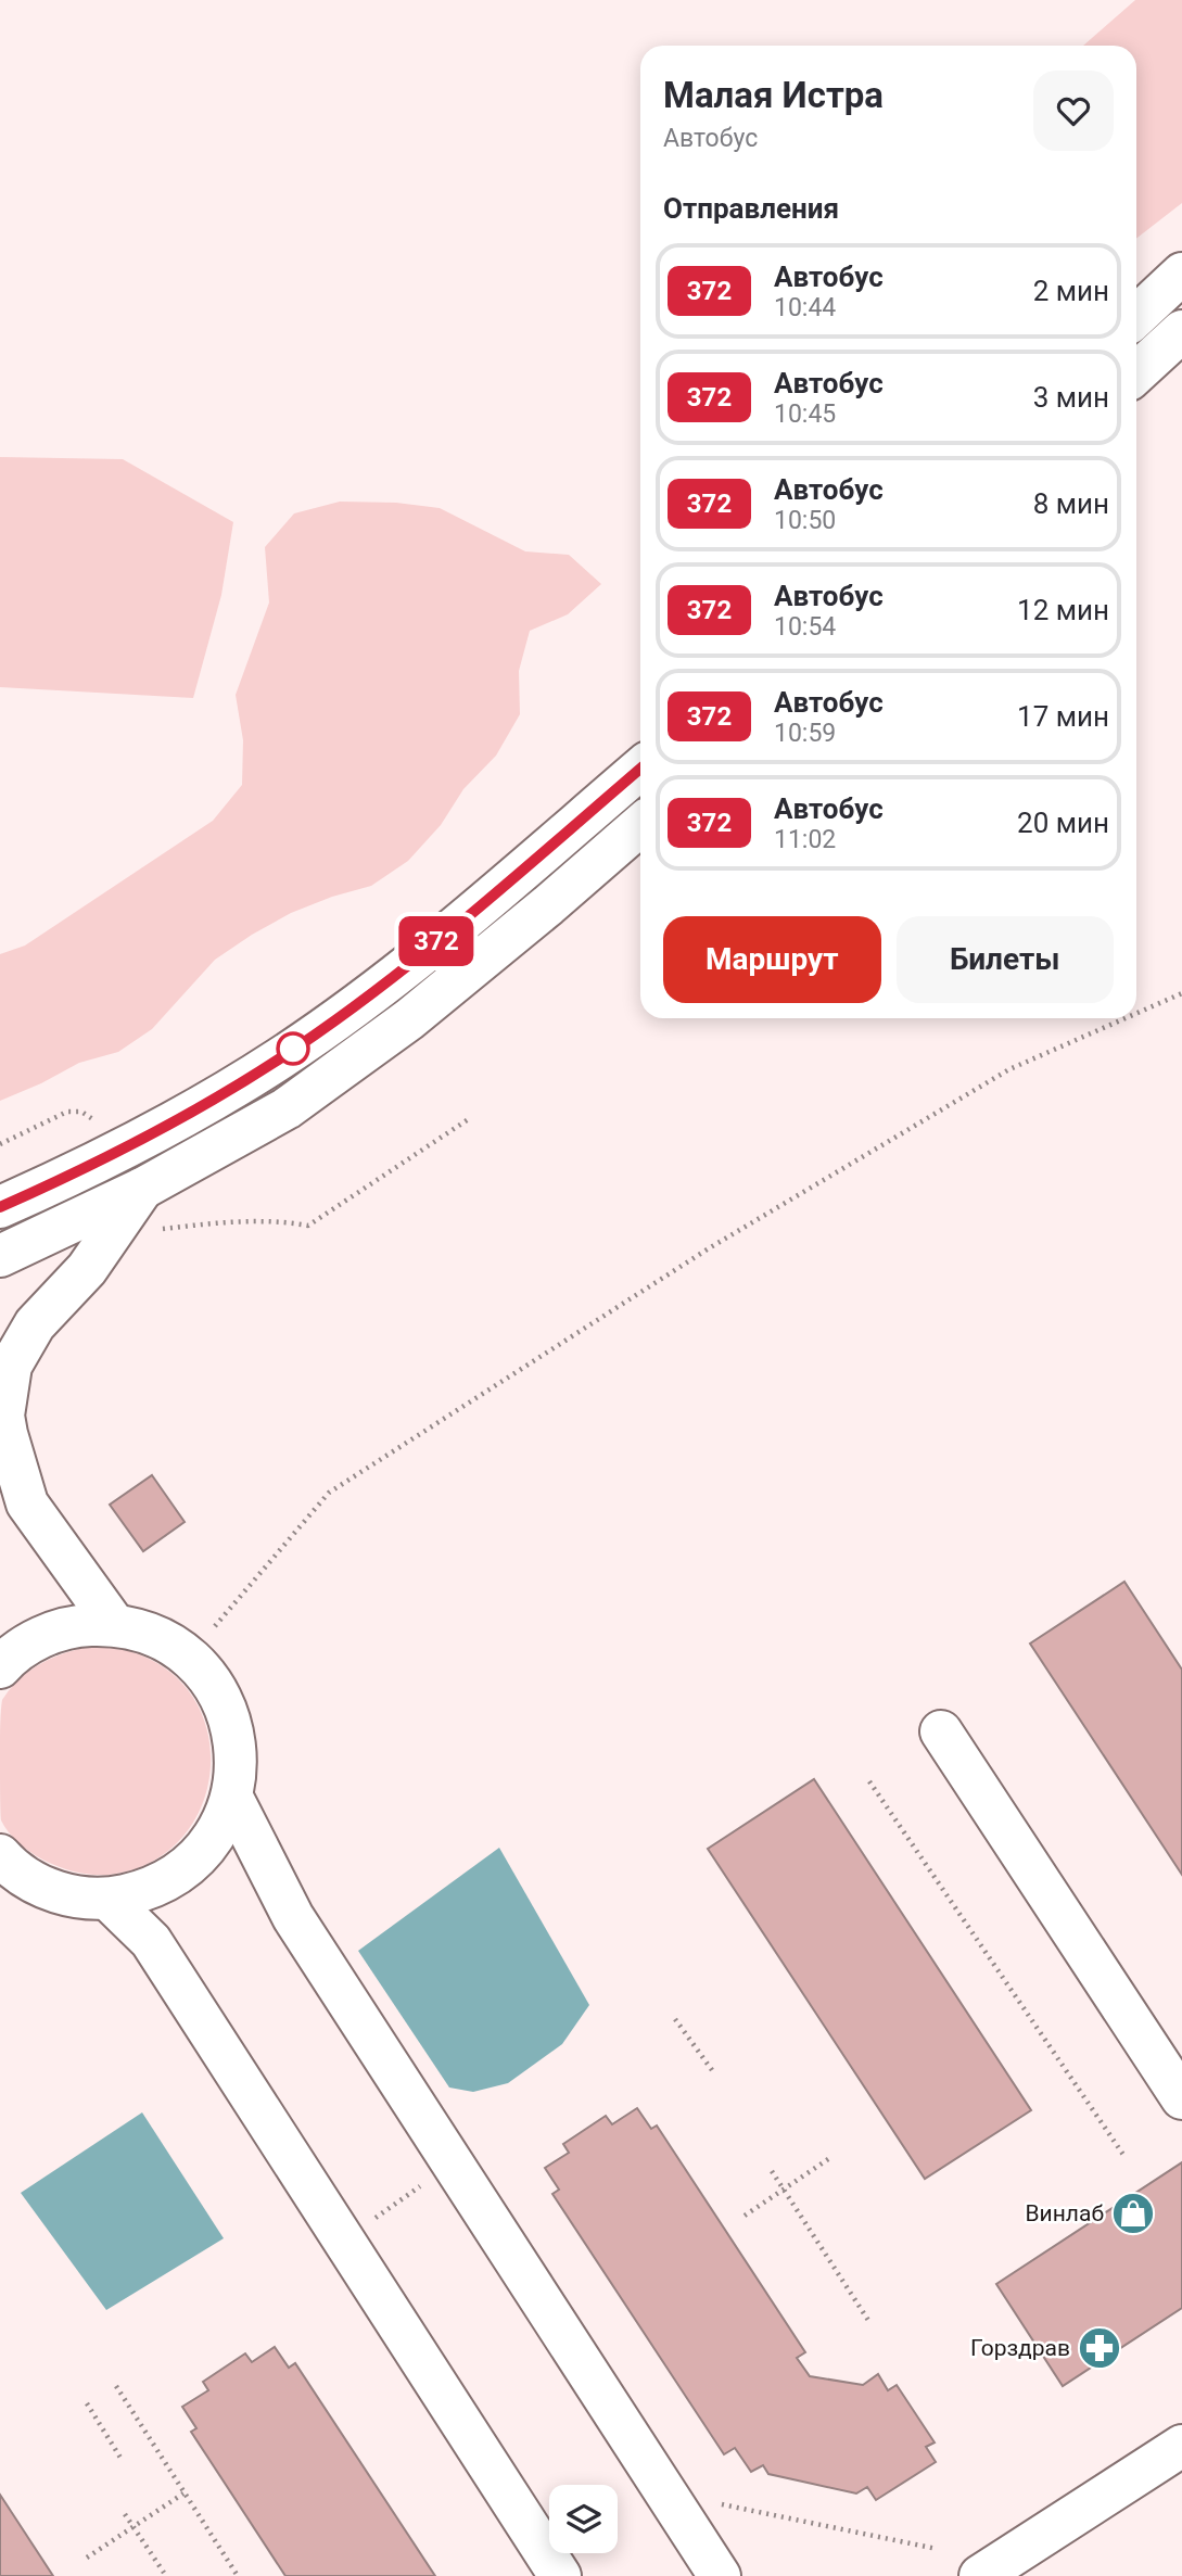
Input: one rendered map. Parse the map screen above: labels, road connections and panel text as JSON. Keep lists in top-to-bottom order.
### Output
{
  "places": {
    "shop": ["Винлаб"],
    "pharmacy": ["Горздрав"]
  },
  "lines": ["bus line 372"],
  "page": {
    "on_map": "372",
    "heading": [
      ["Малая Истра", "Автобус"],
      "Отправления"
    ],
    "list": [
      {
        "mark": "372",
        "name": "Автобус",
        "note": "10:44",
        "value": "2 мин"
      },
      {
        "mark": "372",
        "name": "Автобус",
        "note": "10:45",
        "value": "3 мин"
      },
      {
        "mark": "372",
        "name": "Автобус",
        "note": "10:50",
        "value": "8 мин"
      },
      {
        "mark": "372",
        "name": "Автобус",
        "note": "10:54",
        "value": "12 мин"
      },
      {
        "mark": "372",
        "name": "Автобус",
        "note": "10:59",
        "value": "17 мин"
      },
      {
        "mark": "372",
        "name": "Автобус",
        "note": "11:02",
        "value": "20 мин"
      }
    ],
    "buttons": ["Маршрут", "Билеты"]
  }
}
